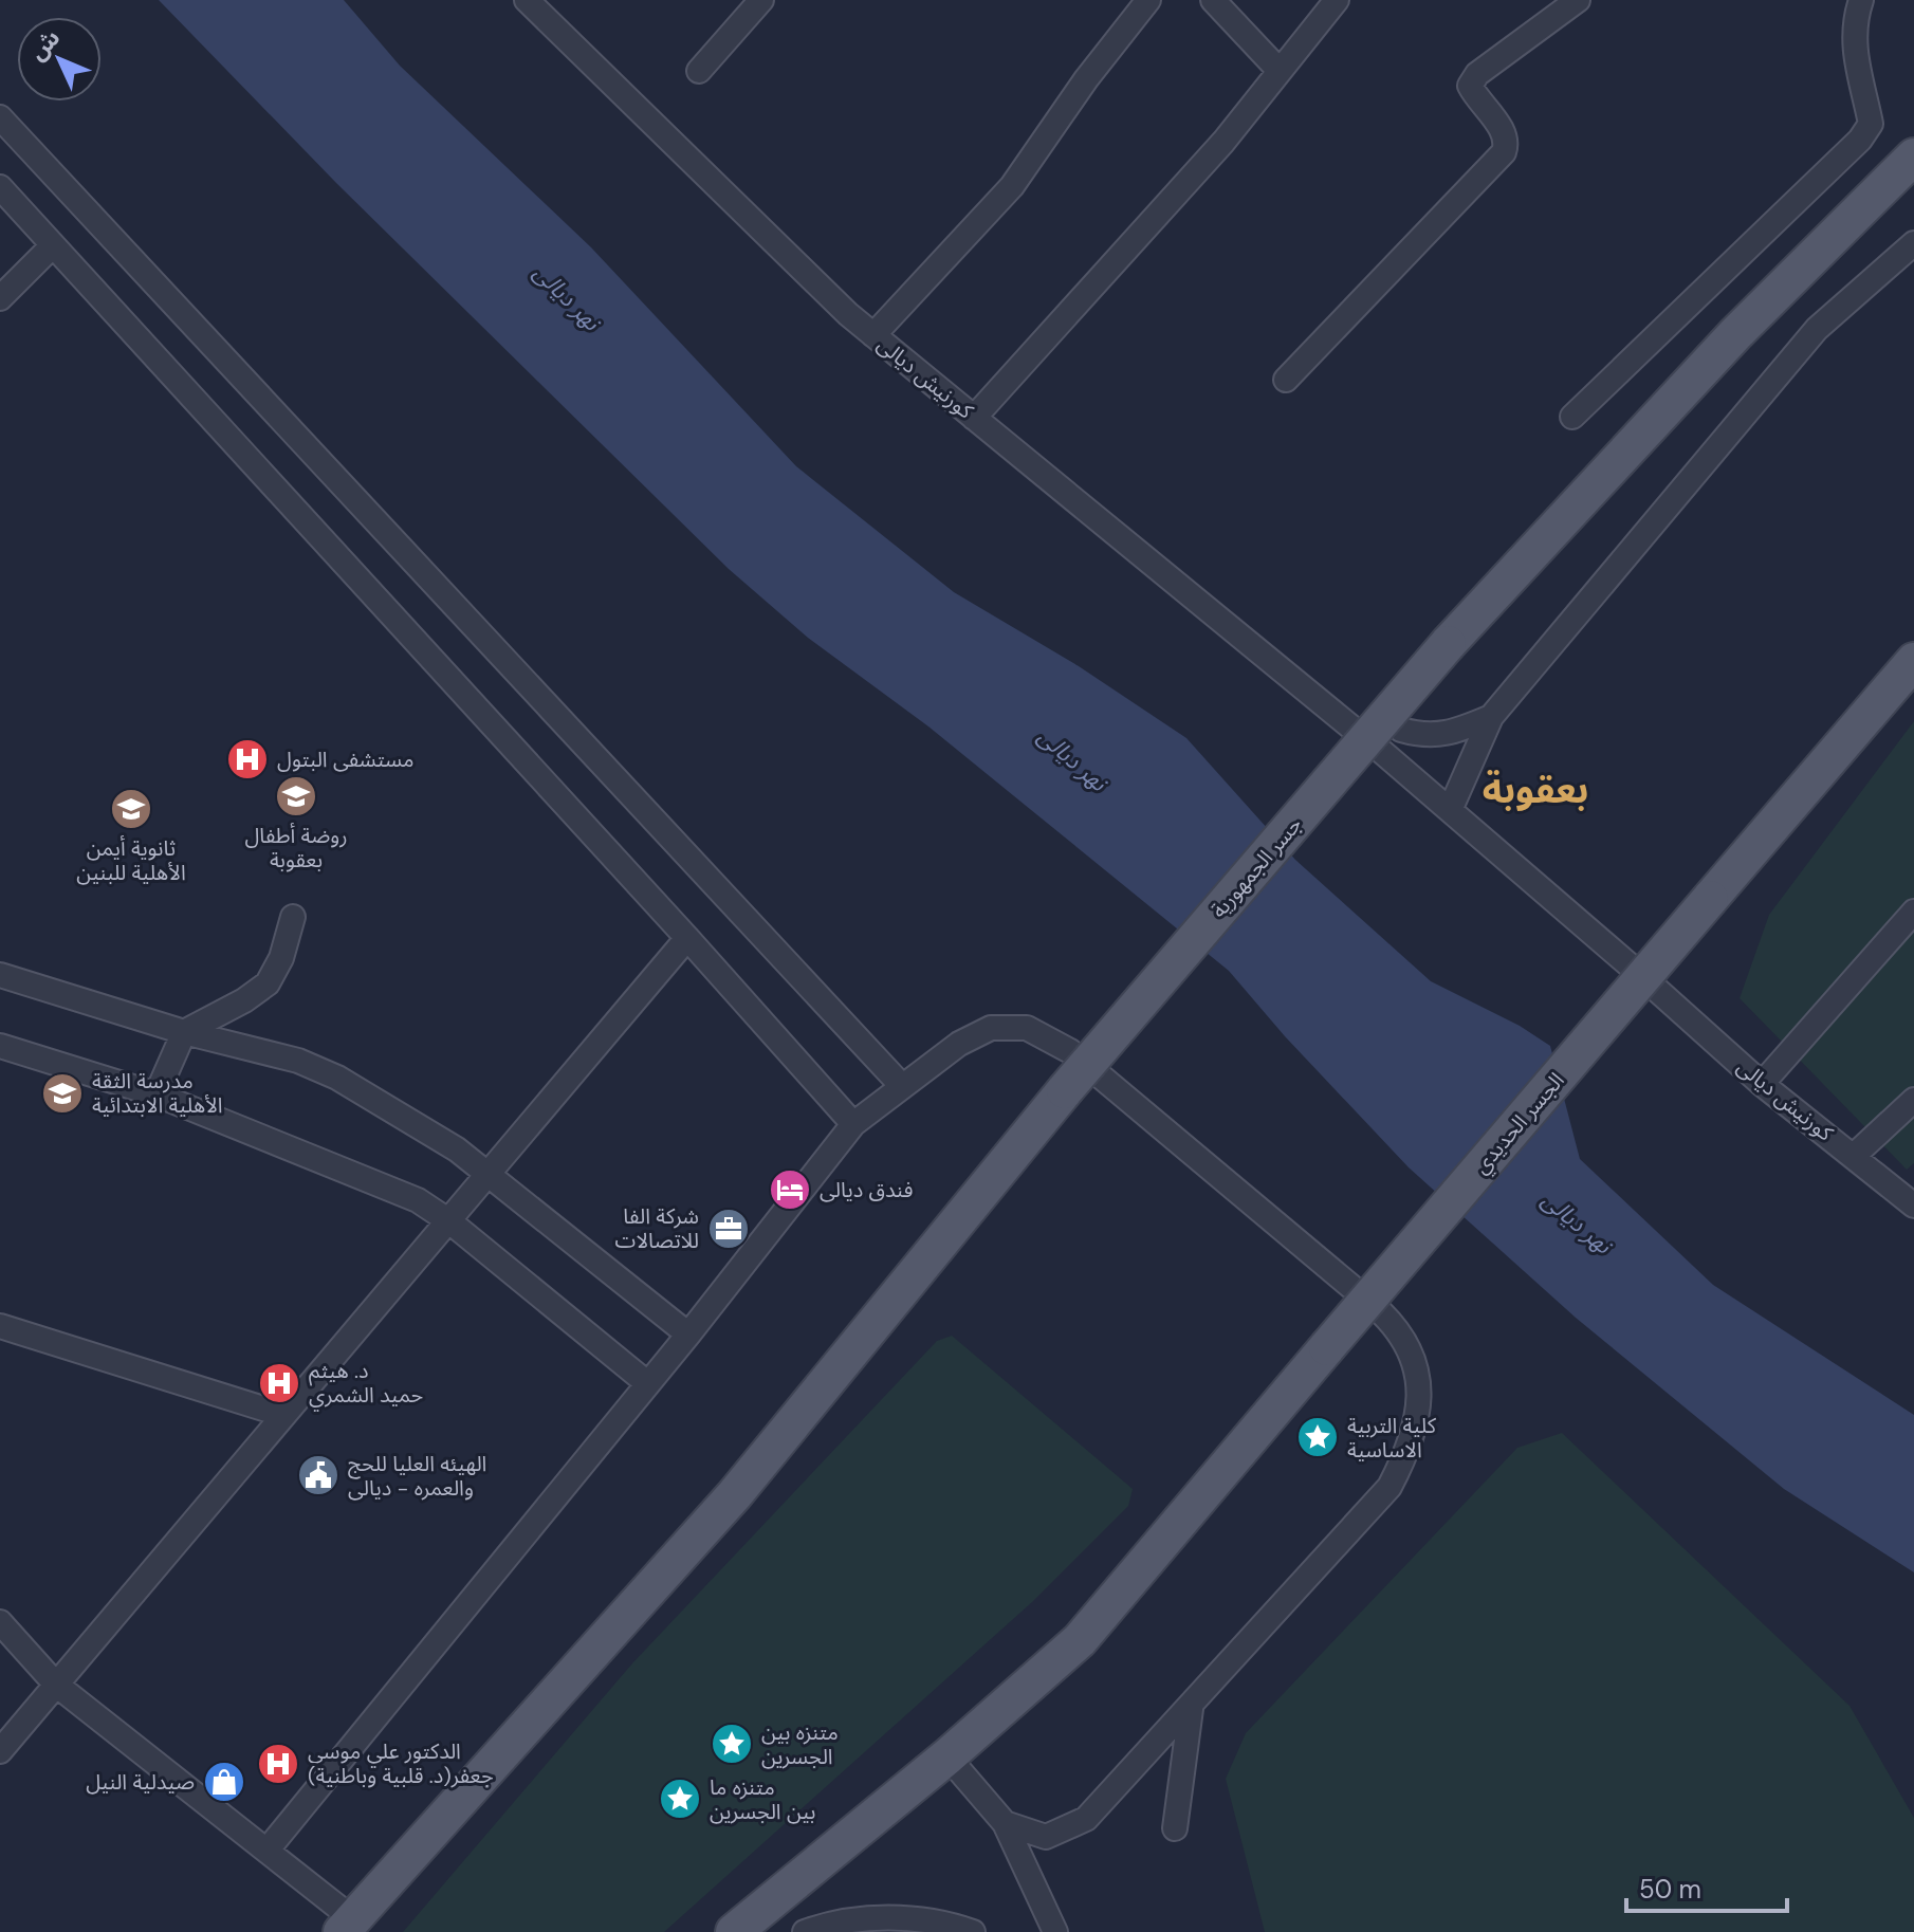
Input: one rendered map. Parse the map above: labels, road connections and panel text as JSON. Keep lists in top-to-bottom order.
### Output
{
  "streets": {
    "main road": ["جسر الجمهورية", "الجسر الحديدي"],
    "street": ["كورنيش ديالى"]
  },
  "districts": ["بعقوبة"],
  "water": ["نهر ديالى"],
  "places": {
    "hospital": ["مستشفى البتول", "د. هيثم حميد الشمري", "الدكتور علي موسى جعفر(د. قلبية وباطنية)"],
    "school or university": ["روضة أطفال بعقوبة", "ثانوية أيمن الأهلية للبنين", "مدرسة الثقة الأهلية الابتدائية"],
    "hotel": ["فندق ديالى"],
    "office": ["شركة الفا للاتصالات"],
    "place": ["كلية التربية الاساسية", "متنزه بين الجسرين", "متنزه ما بين الجسرين"],
    "public building": ["الهيئه العليا للحج والعمره - ديالى"],
    "shop": ["صيدلية النيل"]
  },
  "scale_bar": "50 m",
  "north": "top left"
}
